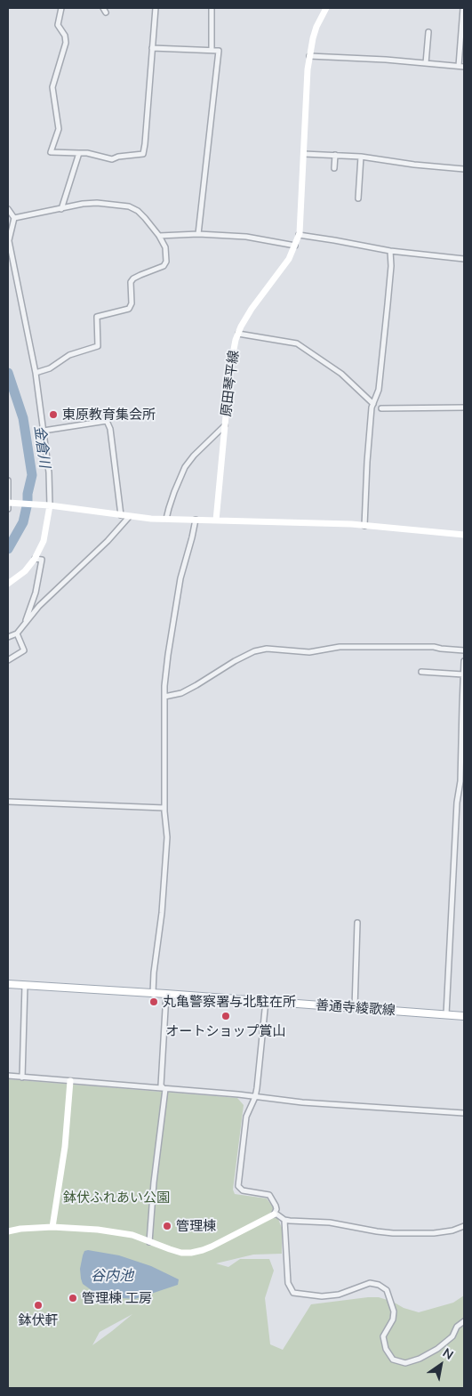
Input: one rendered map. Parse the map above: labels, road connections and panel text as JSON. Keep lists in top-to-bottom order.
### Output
{
  "streets": {
    "main road": ["原田琴平線", "善通寺綾歌線"]
  },
  "water": ["金倉川", "谷内池"],
  "parks": ["鉢伏ふれあい公園"],
  "places": [
    "東原教育集会所",
    "丸亀警察署与北駐在所",
    "オートショップ賞山",
    "管理棟",
    "管理棟 工房",
    "鉢伏軒"
  ],
  "north": "top right"
}
